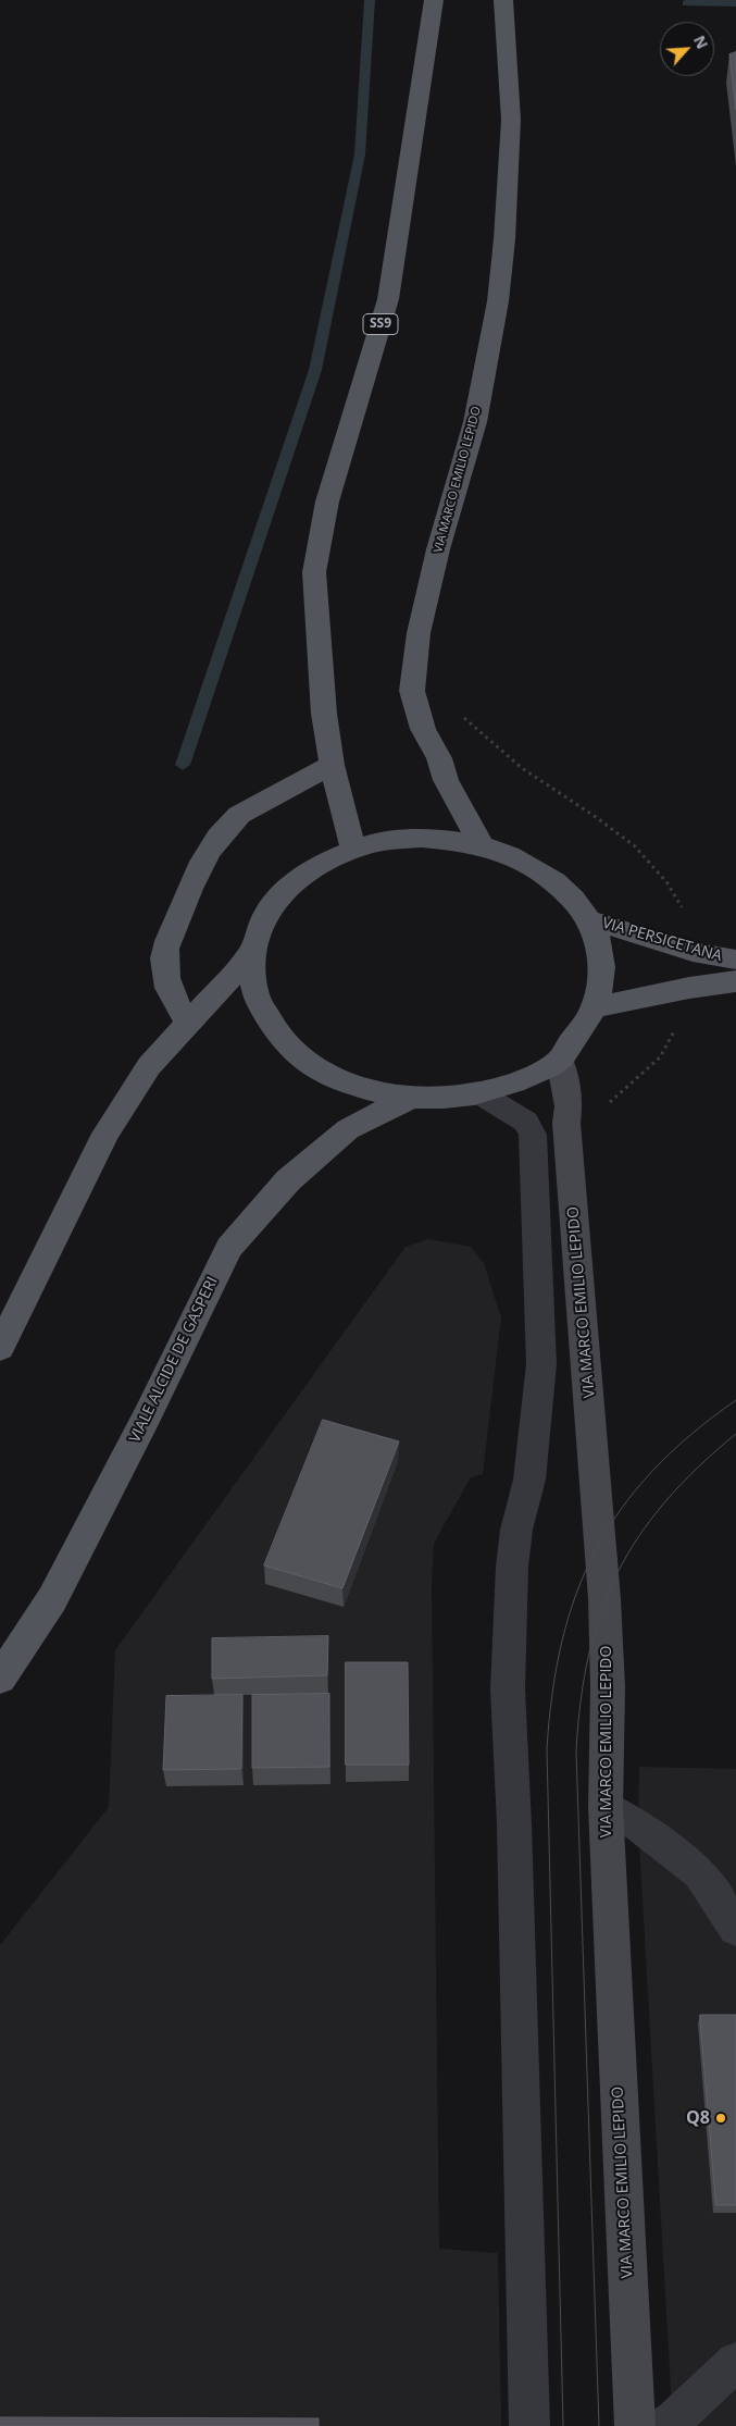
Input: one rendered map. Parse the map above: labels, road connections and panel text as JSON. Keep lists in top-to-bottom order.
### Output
{
  "streets": {
    "main road": [
      "SS9",
      "VIA MARCO EMILIO LEPIDO",
      "VIA PERSICETANA",
      "VIALE ALCIDE DE GASPERI"
    ]
  },
  "places": ["Q8"],
  "north": "top right"
}
